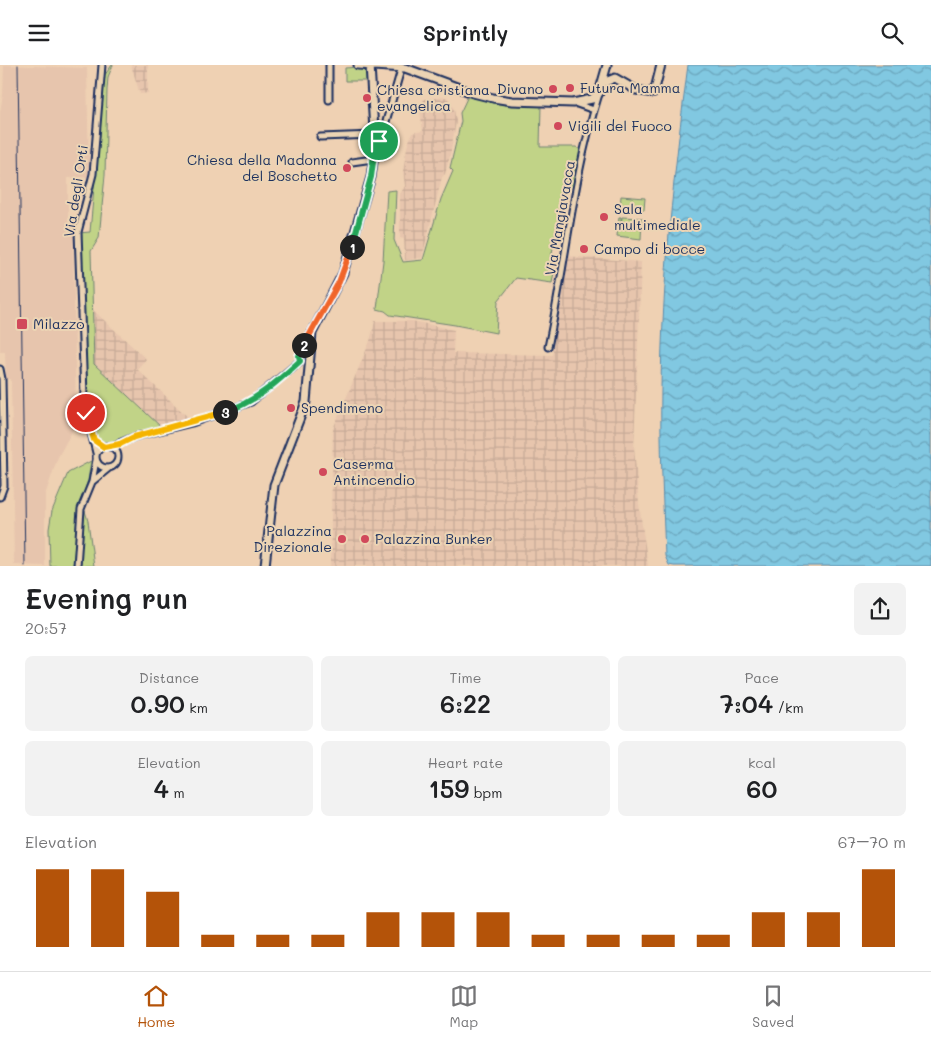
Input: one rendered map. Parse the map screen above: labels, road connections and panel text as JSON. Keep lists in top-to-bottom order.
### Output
{
  "streets": {
    "street": ["Via degli Orti", "Via Mangiavacca"]
  },
  "places": {
    "other": [
      "Futura Mamma",
      "Divano",
      "Chiesa cristiana evangelica",
      "Vigili del Fuoco",
      "Chiesa della Madonna del Boschetto",
      "Sala multimediale",
      "Campo di bocce",
      "Spendimeno",
      "Caserma Antincendio",
      "Palazzina Direzionale",
      "Palazzina Bunker"
    ],
    "transit": ["Milazzo"]
  },
  "page": {
    "header": "Sprintly",
    "pins": ["1", "2", "3"],
    "heading": ["Evening run", "20:57"],
    "stats": [
      ["Distance", "0.90 km"],
      ["Time", "6:22"],
      ["Pace", "7:04 /km"],
      ["Elevation", "4 m"],
      ["Heart rate", "159 bpm"],
      ["kcal", "60"]
    ],
    "chart": ["Elevation", "67–70 m"],
    "tabs": ["Home", "Map", "Saved"]
  }
}
